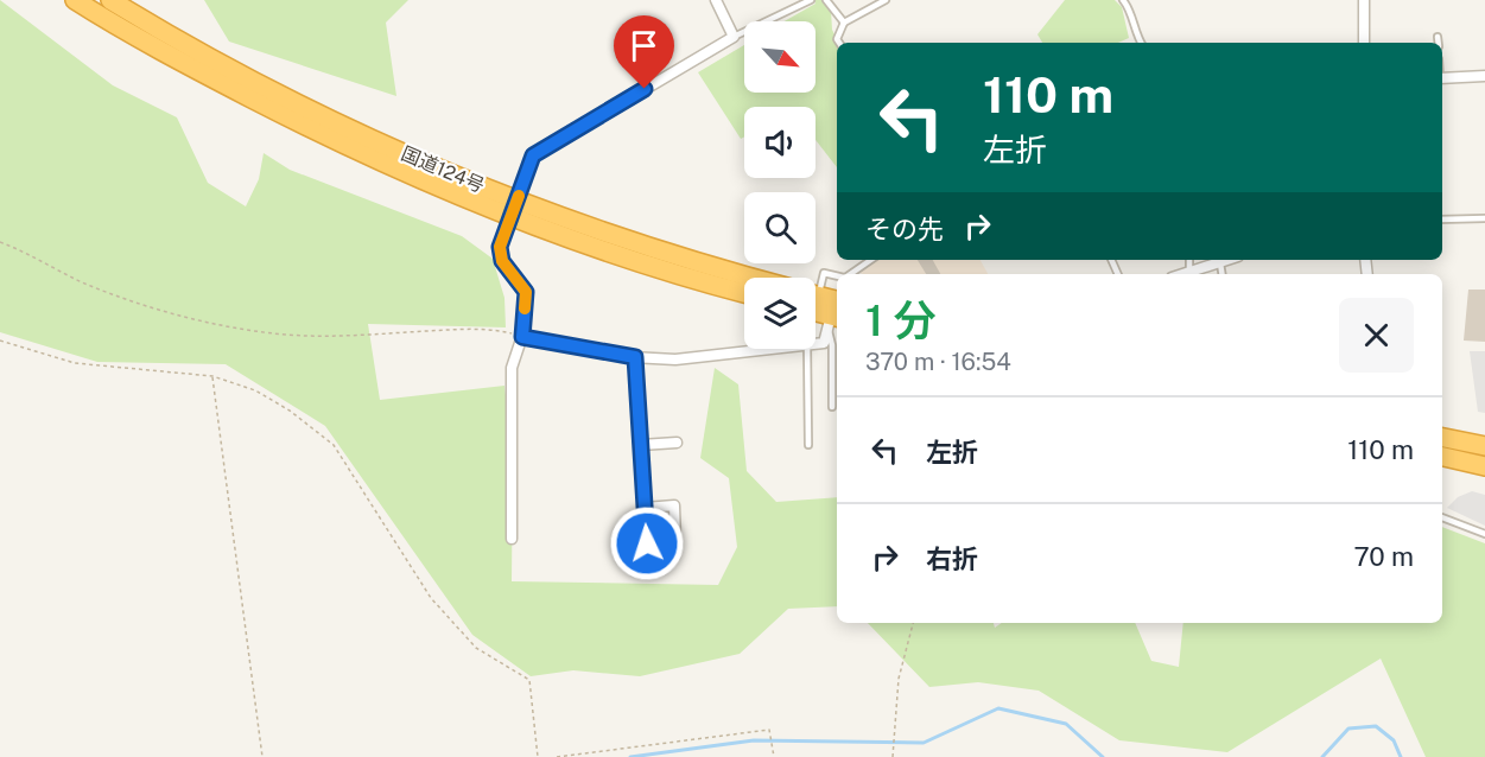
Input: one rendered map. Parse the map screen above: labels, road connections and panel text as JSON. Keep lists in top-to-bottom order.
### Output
{
  "streets": {
    "highway": ["国道124号"]
  },
  "north": "bottom right",
  "page": {
    "turn": ["110 m", "左折"],
    "then": "その先",
    "heading": ["1 分", "370 m · 16:54"],
    "list": [
      {
        "name": "左折",
        "value": "110 m"
      },
      {
        "name": "右折",
        "value": "70 m"
      }
    ]
  }
}
